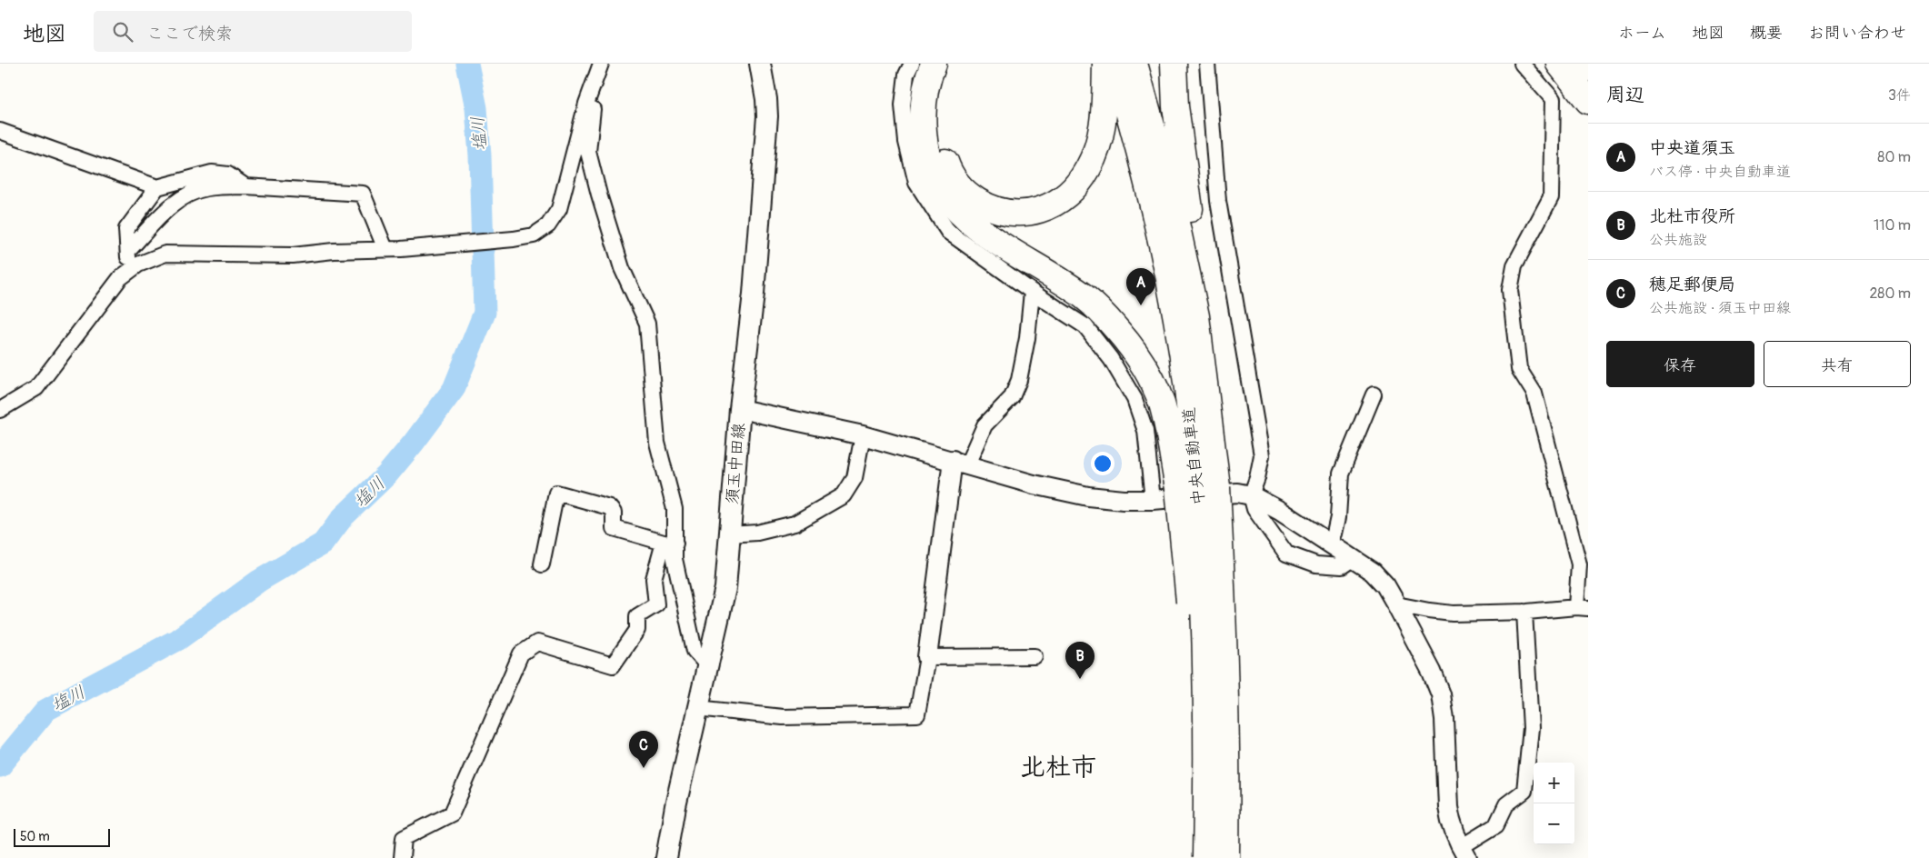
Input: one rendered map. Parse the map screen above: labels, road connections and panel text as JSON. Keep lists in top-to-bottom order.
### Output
{
  "streets": {
    "highway": ["中央自動車道"],
    "main road": ["須玉中田線"]
  },
  "districts": ["北杜市"],
  "water": ["塩川"],
  "scale_bar": "50 m",
  "page": {
    "header": "地図",
    "search": "ここで検索",
    "nav": [
      "ホーム",
      "地図",
      "概要",
      "お問い合わせ"
    ],
    "heading": ["周辺", "3件"],
    "list": [
      {
        "mark": "A",
        "name": "中央道須玉",
        "note": "バス停 · 中央自動車道",
        "value": "80 m"
      },
      {
        "mark": "B",
        "name": "北杜市役所",
        "note": "公共施設",
        "value": "110 m"
      },
      {
        "mark": "C",
        "name": "穂足郵便局",
        "note": "公共施設 · 須玉中田線",
        "value": "280 m"
      }
    ],
    "pins": ["A", "B", "C"],
    "buttons": ["保存", "共有"],
    "map_buttons": ["+", "−"],
    "scale": "50 m"
  }
}
